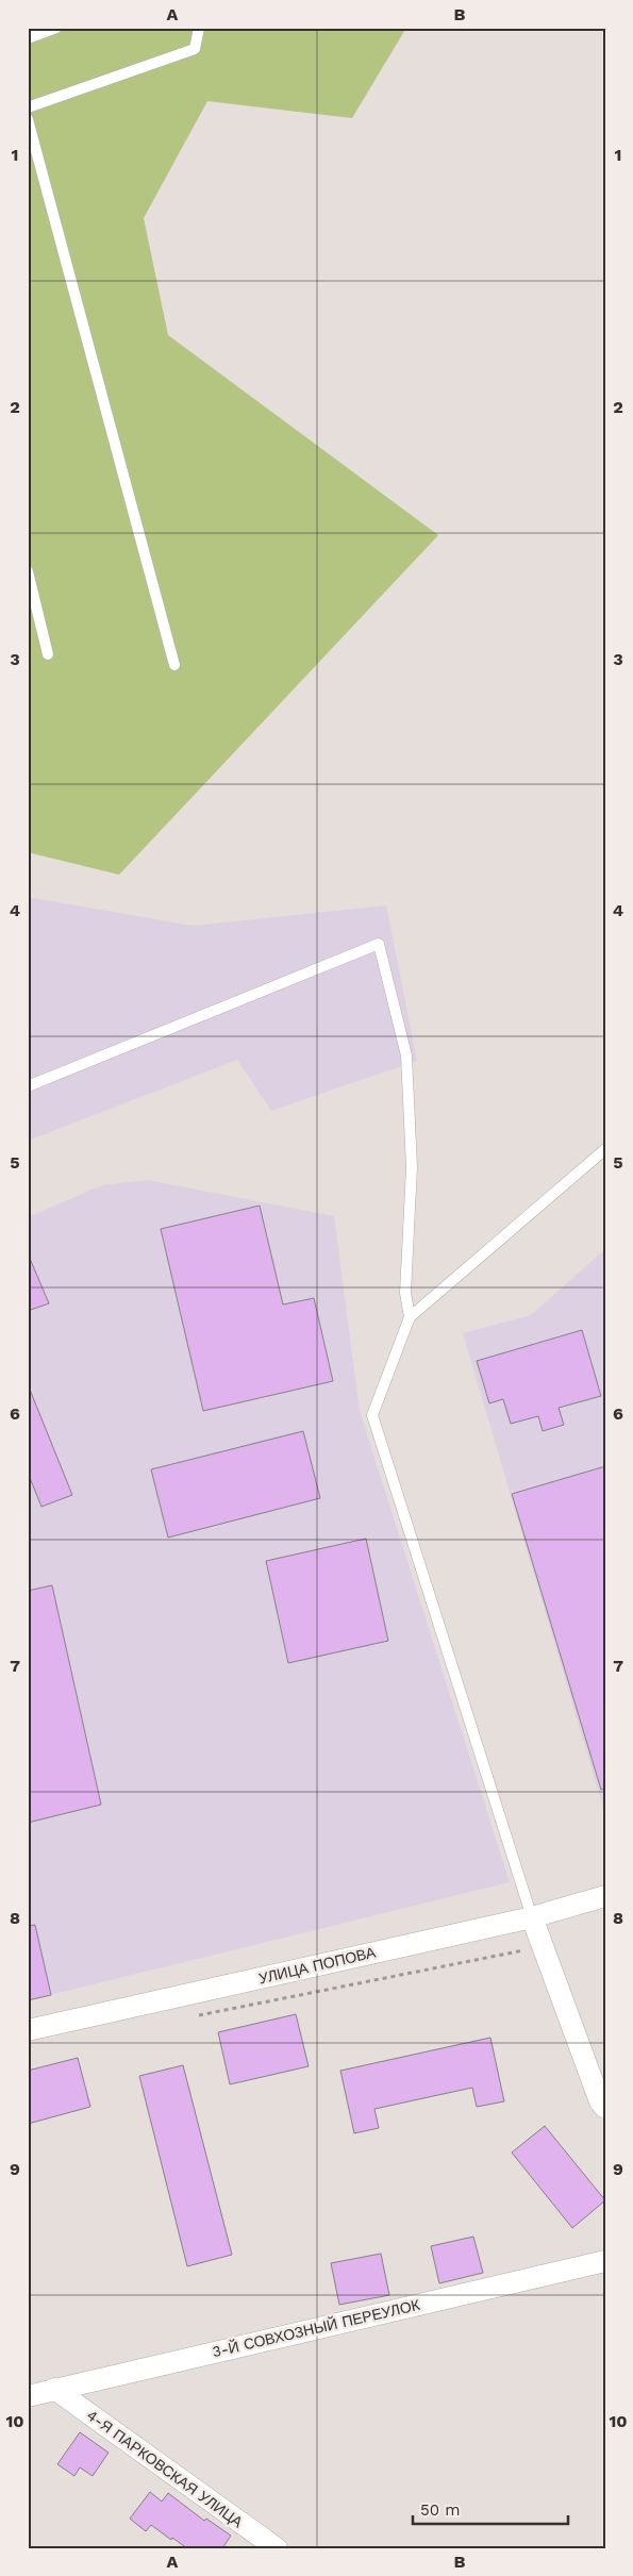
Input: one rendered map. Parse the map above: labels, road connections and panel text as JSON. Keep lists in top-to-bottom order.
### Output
{
  "streets": {
    "street": ["УЛИЦА ПОПОВА", "3-Й СОВХОЗНЫЙ ПЕРЕУЛОК", "4-Я ПАРКОВСКАЯ УЛИЦА"]
  },
  "crossings": [
    ["3-Й СОВХОЗНЫЙ ПЕРЕУЛОК", "4-Я ПАРКОВСКАЯ УЛИЦА"]
  ],
  "scale_bar": "50 m",
  "grid": {
    "columns": ["A", "B"],
    "rows": [
      "1",
      "2",
      "3",
      "4",
      "5",
      "6",
      "7",
      "8",
      "9",
      "10"
    ]
  }
}
